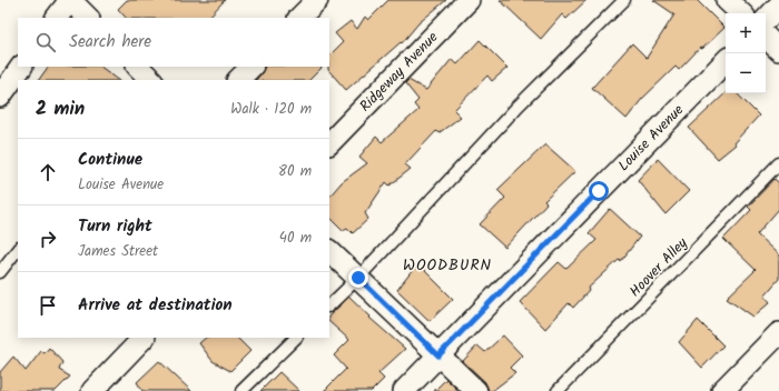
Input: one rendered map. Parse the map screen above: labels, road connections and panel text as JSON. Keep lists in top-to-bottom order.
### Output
{
  "streets": {
    "street": ["Ridgeway Avenue", "Louise Avenue"],
    "lane": ["Hoover Alley"]
  },
  "districts": ["WOODBURN"],
  "page": {
    "map_buttons": ["+", "−"],
    "search": "Search here",
    "heading": ["2 min", "Walk · 120 m"],
    "list": [
      ["Continue", "Louise Avenue", "80 m"],
      ["Turn right", "James Street", "40 m"],
      "Arrive at destination"
    ]
  }
}
